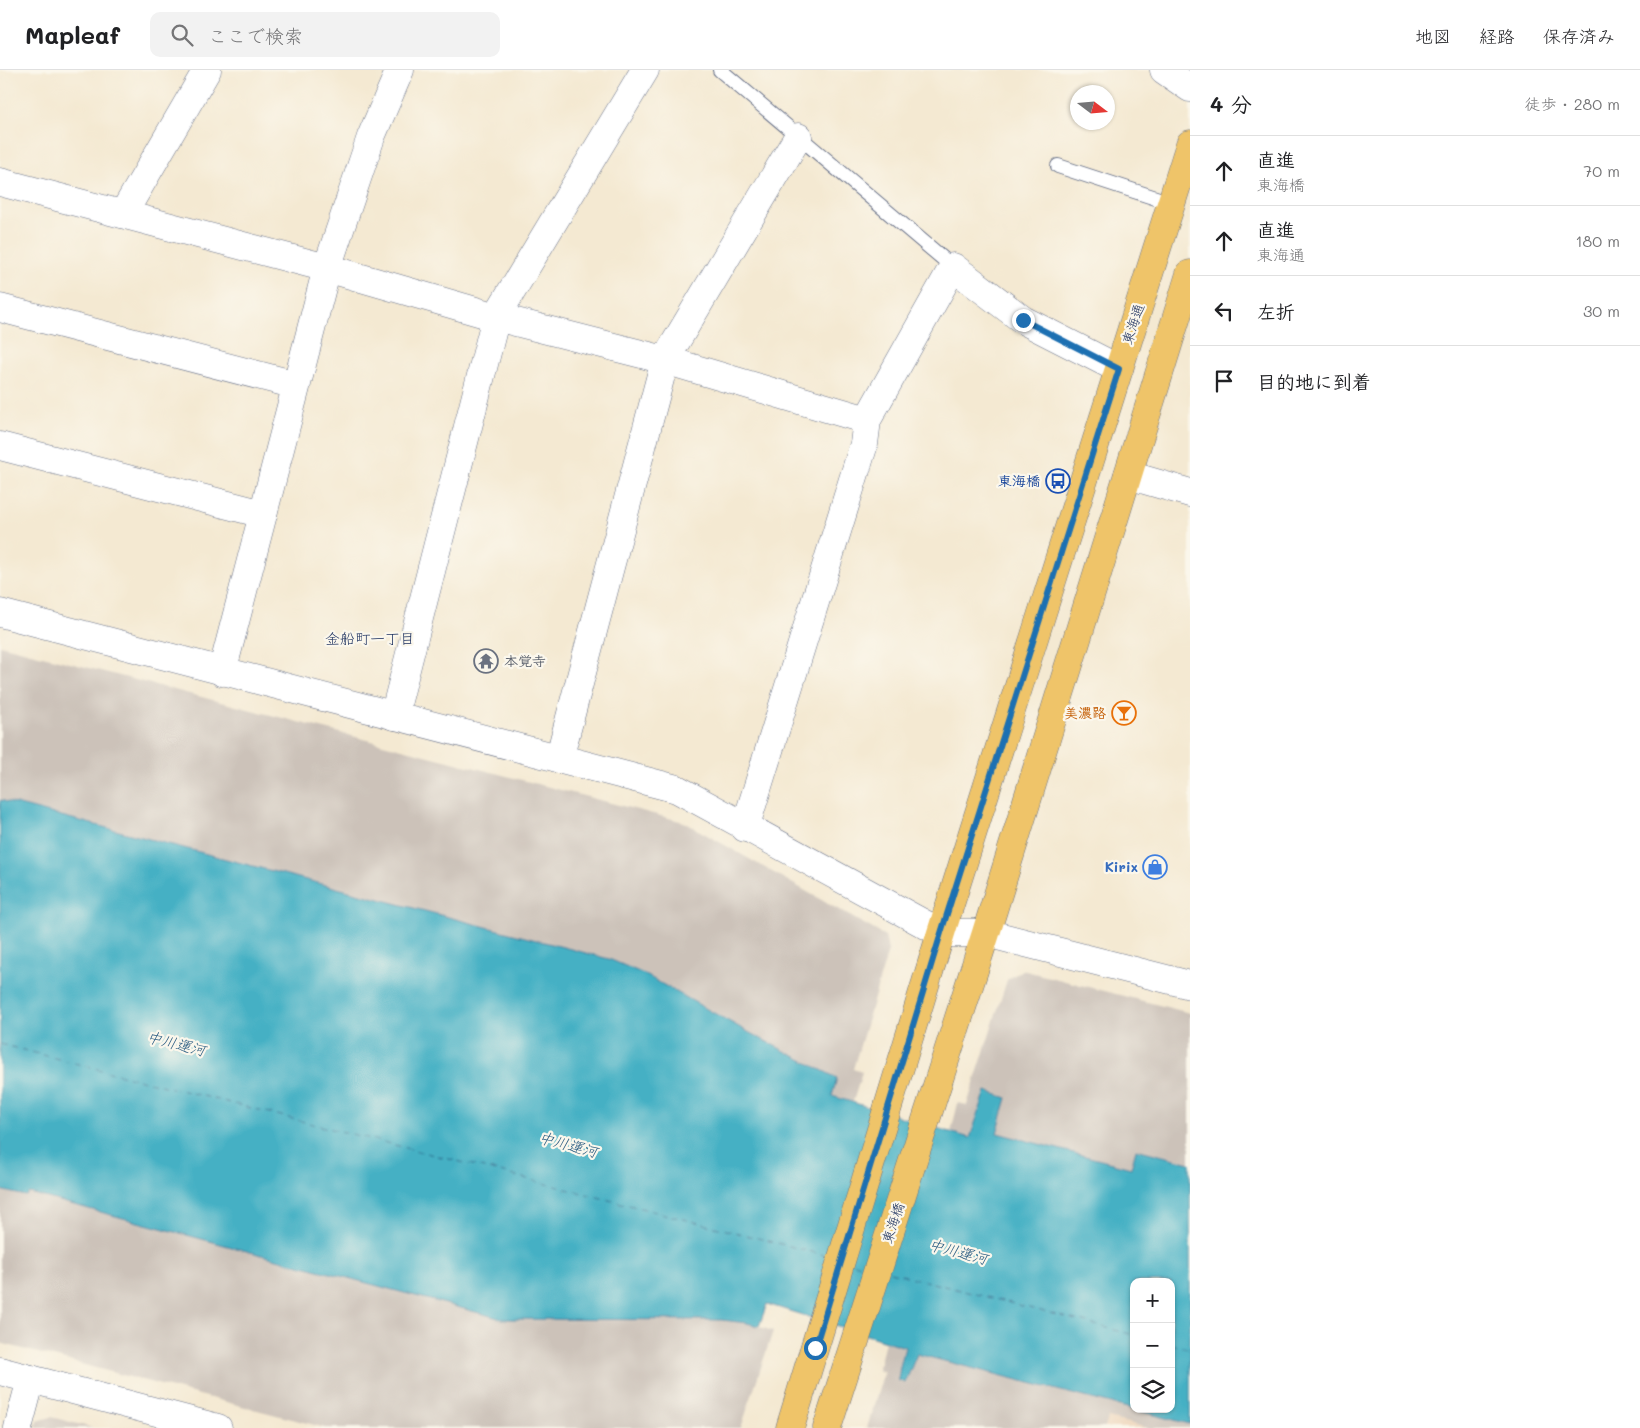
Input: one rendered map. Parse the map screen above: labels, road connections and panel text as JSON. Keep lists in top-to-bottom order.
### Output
{
  "streets": {
    "main road": ["東海通", "東海橋"]
  },
  "districts": ["金船町一丁目"],
  "water": ["中川運河"],
  "places": {
    "bus stop": ["東海橋"],
    "temple": ["本覚寺"],
    "bar": ["美濃路"],
    "shop": ["Kirix"]
  },
  "north": "right",
  "page": {
    "header": "Mapleaf",
    "search": "ここで検索",
    "nav": ["地図", "経路", "保存済み"],
    "heading": ["4 分", "徒歩 · 280 m"],
    "list": [
      ["直進", "東海橋", "70 m"],
      ["直進", "東海通", "180 m"],
      ["左折", "30 m"],
      "目的地に到着"
    ],
    "map_buttons": ["+", "−"]
  }
}
